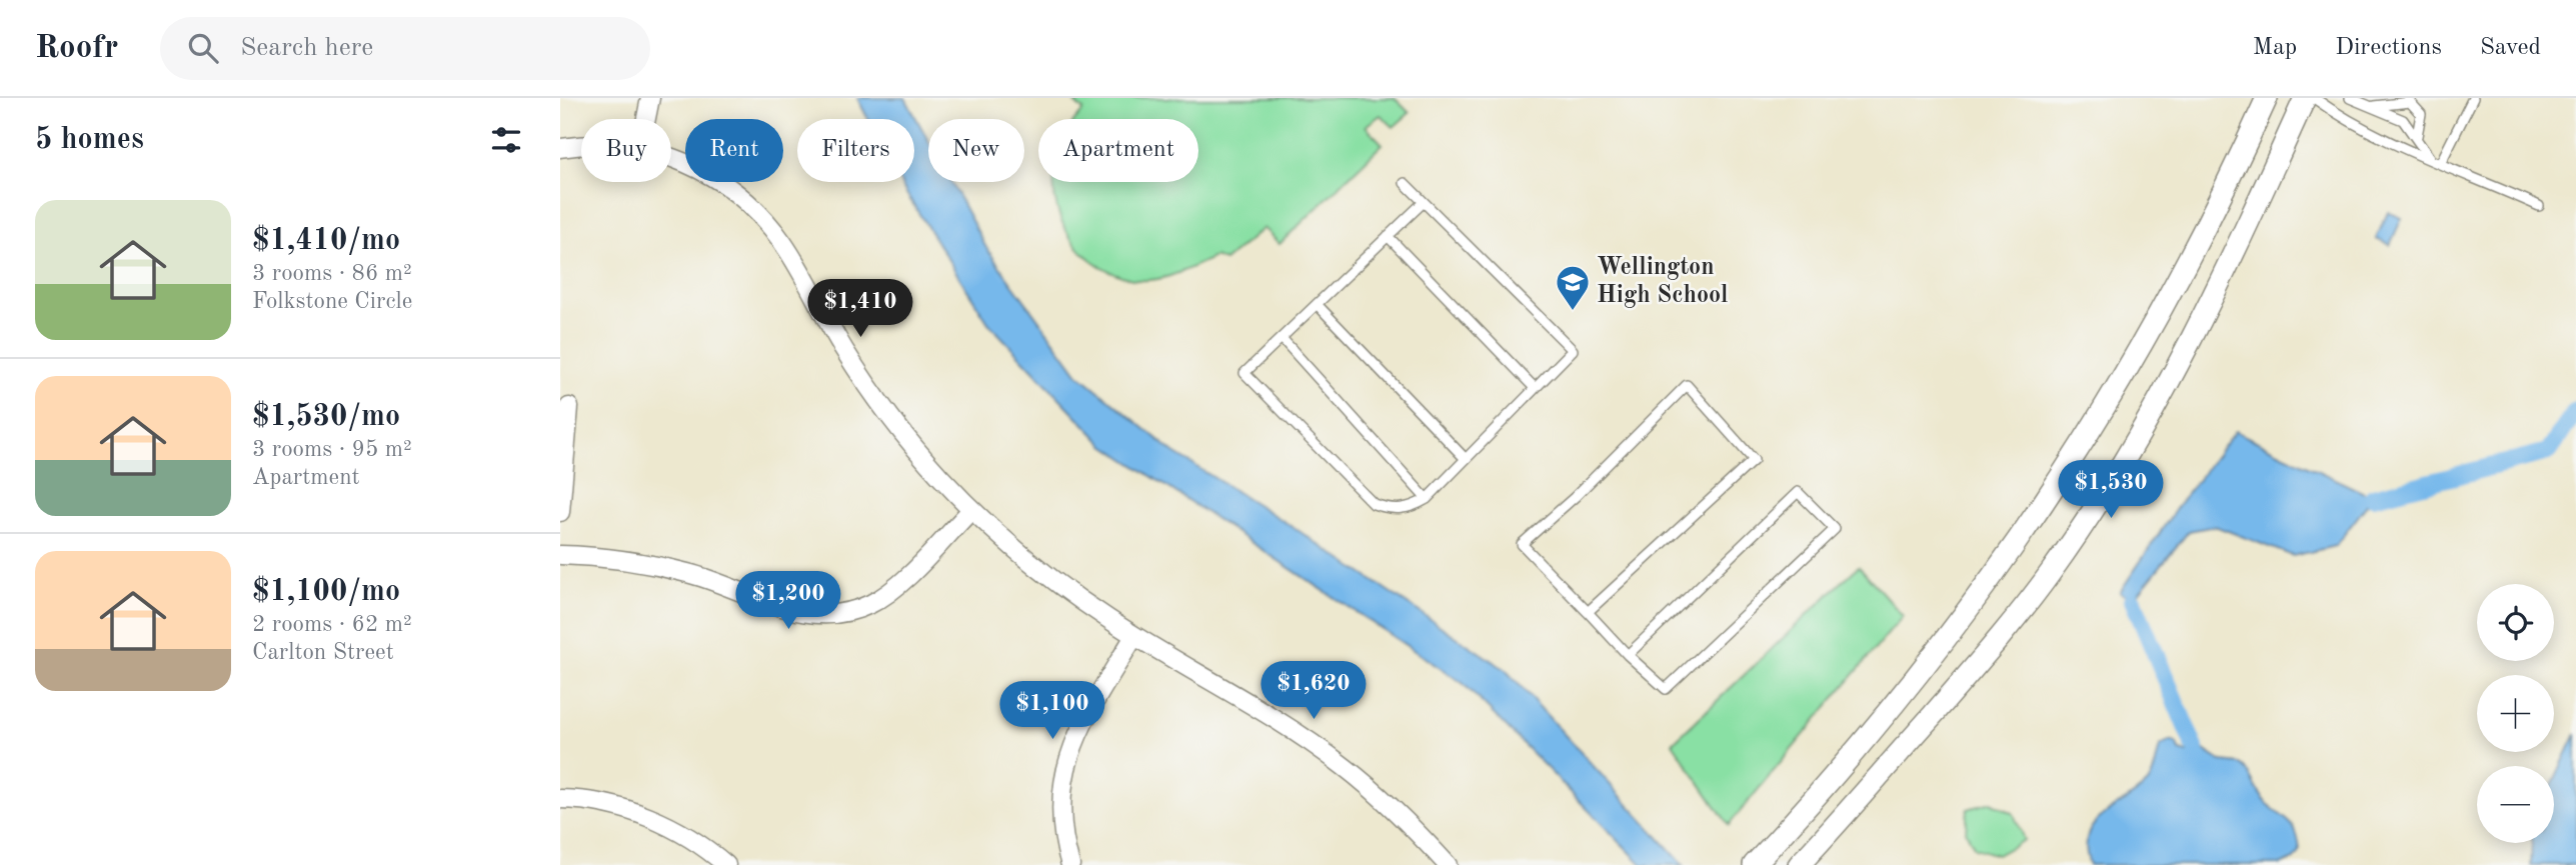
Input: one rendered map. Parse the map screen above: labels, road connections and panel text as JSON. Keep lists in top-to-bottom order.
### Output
{
  "places": {
    "school or university": ["Wellington High School"]
  },
  "page": {
    "header": "Roofr",
    "search": "Search here",
    "nav": ["Map", "Directions", "Saved"],
    "heading": "5 homes",
    "chip": [
      "Buy",
      "Rent",
      "Filters",
      "New",
      "Apartment"
    ],
    "list": [
      {
        "name": "$1,410/mo",
        "note": "3 rooms · 86 m² · Folkstone Circle"
      },
      {
        "name": "$1,530/mo",
        "note": "3 rooms · 95 m² · Apartment"
      },
      {
        "name": "$1,100/mo",
        "note": "2 rooms · 62 m² · Carlton Street"
      }
    ],
    "price": [
      "$1,410",
      "$1,530",
      "$1,200",
      "$1,620",
      "$1,100"
    ],
    "map_buttons": ["+", "−"]
  }
}
